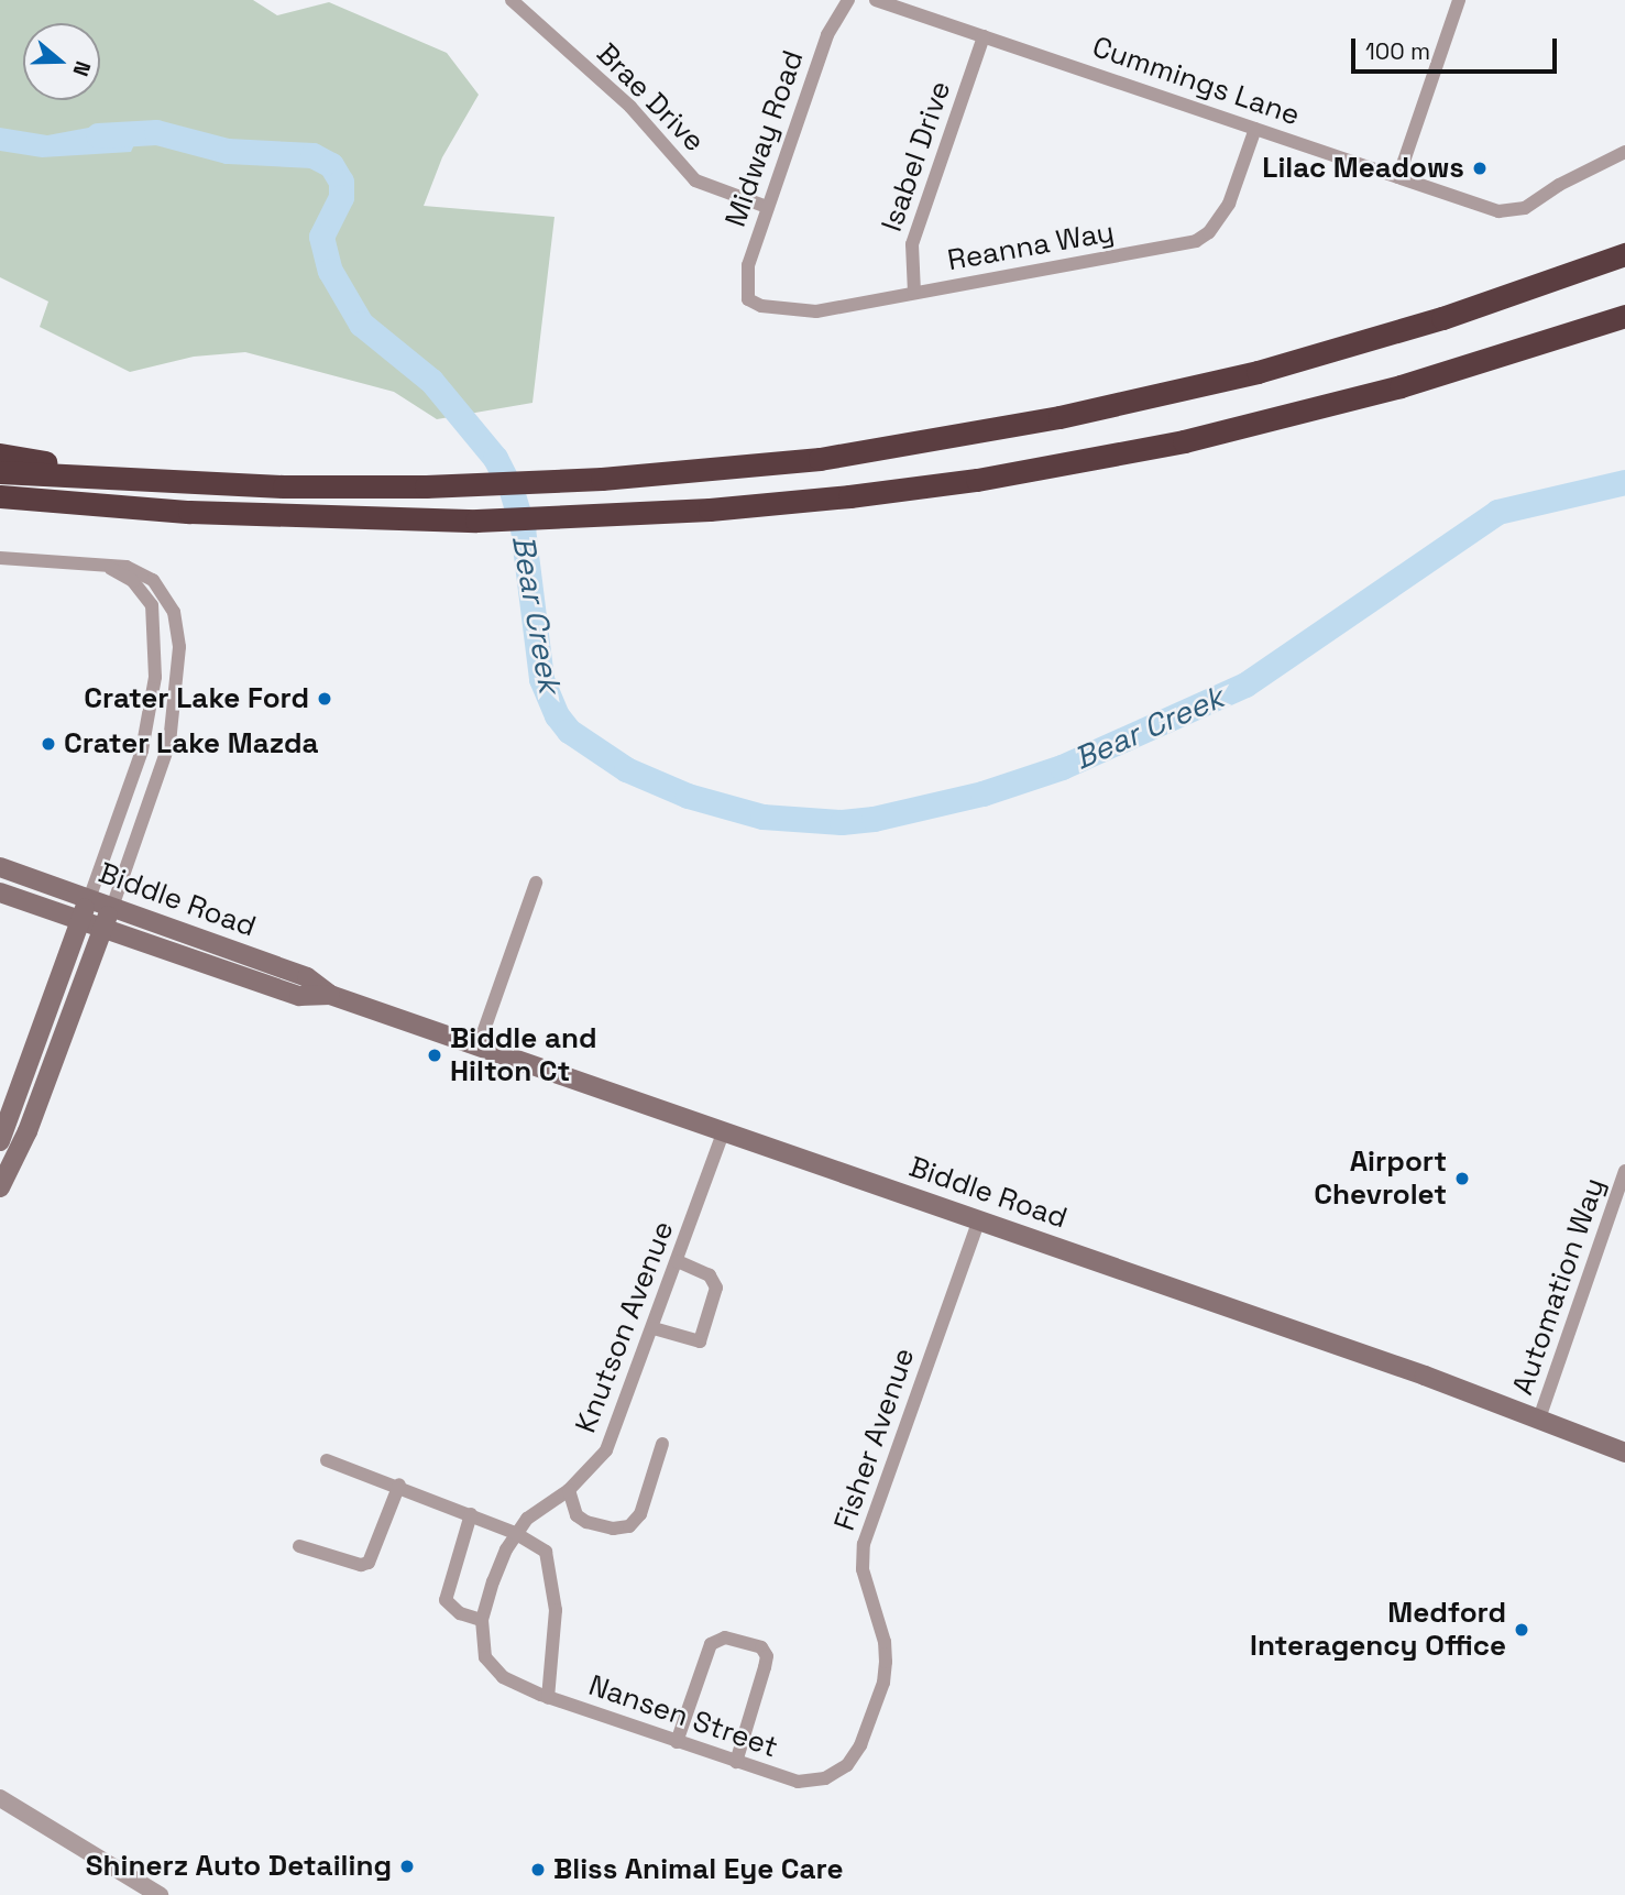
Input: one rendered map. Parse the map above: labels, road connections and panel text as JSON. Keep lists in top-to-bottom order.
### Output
{
  "streets": {
    "main road": ["Biddle Road"],
    "street": [
      "Cummings Lane",
      "Brae Drive",
      "Midway Road",
      "Isabel Drive",
      "Reanna Way",
      "Automation Way",
      "Knutson Avenue",
      "Fisher Avenue",
      "Nansen Street"
    ]
  },
  "crossings": [
    ["Cummings Lane", "Isabel Drive"],
    ["Cummings Lane", "Reanna Way"],
    ["Brae Drive", "Midway Road"],
    ["Midway Road", "Reanna Way"],
    ["Isabel Drive", "Reanna Way"],
    ["Biddle Road", "Automation Way"],
    ["Biddle Road", "Knutson Avenue"],
    ["Biddle Road", "Fisher Avenue"],
    ["Knutson Avenue", "Nansen Street"],
    ["Fisher Avenue", "Nansen Street"]
  ],
  "water": ["Bear Creek"],
  "places": [
    "Lilac Meadows",
    "Crater Lake Ford",
    "Crater Lake Mazda",
    "Biddle and Hilton Ct",
    "Airport Chevrolet",
    "Medford Interagency Office",
    "Shinerz Auto Detailing",
    "Bliss Animal Eye Care"
  ],
  "scale_bar": "100 m",
  "north": "right"
}
